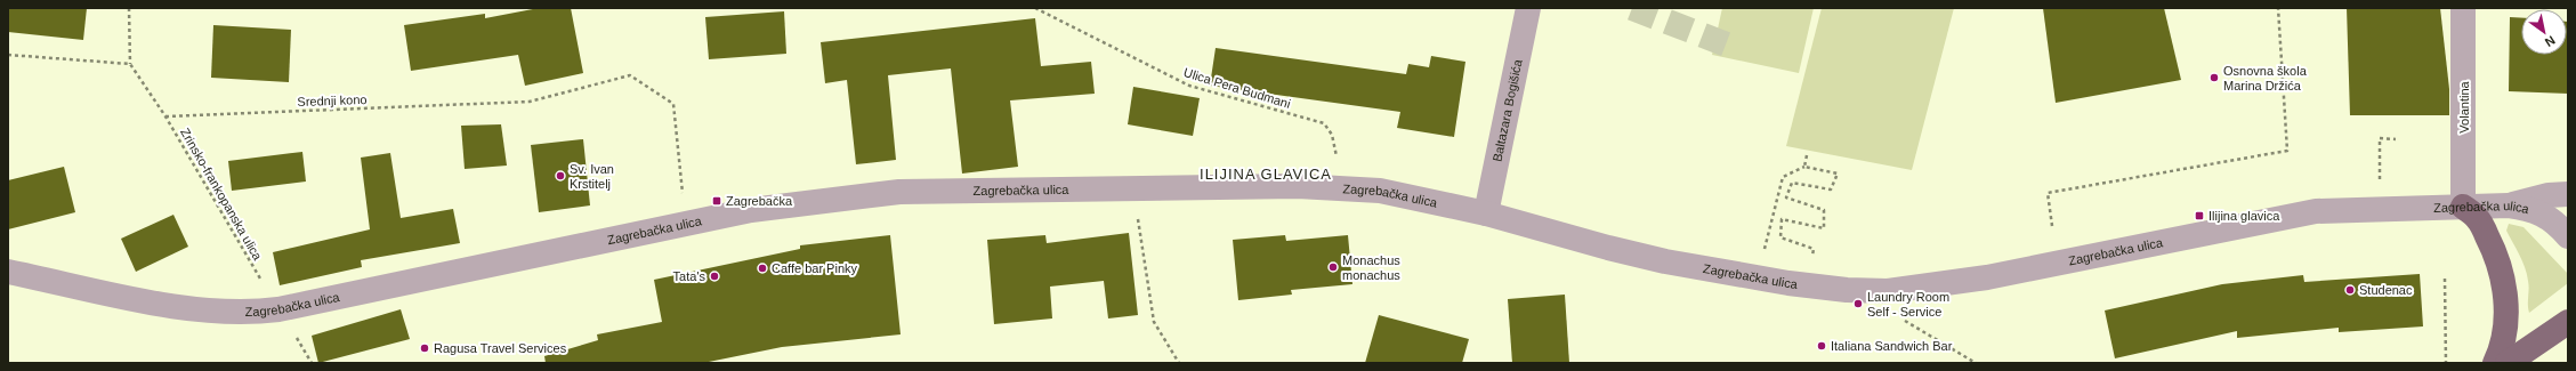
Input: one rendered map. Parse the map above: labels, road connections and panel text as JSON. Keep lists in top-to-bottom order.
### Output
{
  "streets": {
    "street": ["Volantina", "Baltazara Bogišića", "Zagrebačka ulica"],
    "path": ["Ulica Pera Budmani", "Srednji kono", "Zrinsko-frankopanska ulica"]
  },
  "crossings": [
    ["Ulica Pera Budmani", "Zagrebačka ulica"],
    ["Srednji kono", "Zagrebačka ulica"],
    ["Srednji kono", "Zrinsko-frankopanska ulica"],
    ["Volantina", "Zagrebačka ulica"],
    ["Baltazara Bogišića", "Zagrebačka ulica"]
  ],
  "districts": ["ILIJINA GLAVICA"],
  "places": {
    "other": [
      "Osnovna škola Marina Držića",
      "Sv. Ivan Krstitelj",
      "Monachus monachus",
      "Caffe bar Pinky",
      "Tata's",
      "Studenac",
      "Laundry Room Self - Service",
      "Italiana Sandwich Bar",
      "Ragusa Travel Services"
    ],
    "transit": ["Zagrebačka", "Ilijina glavica"]
  },
  "north": "bottom right"
}
